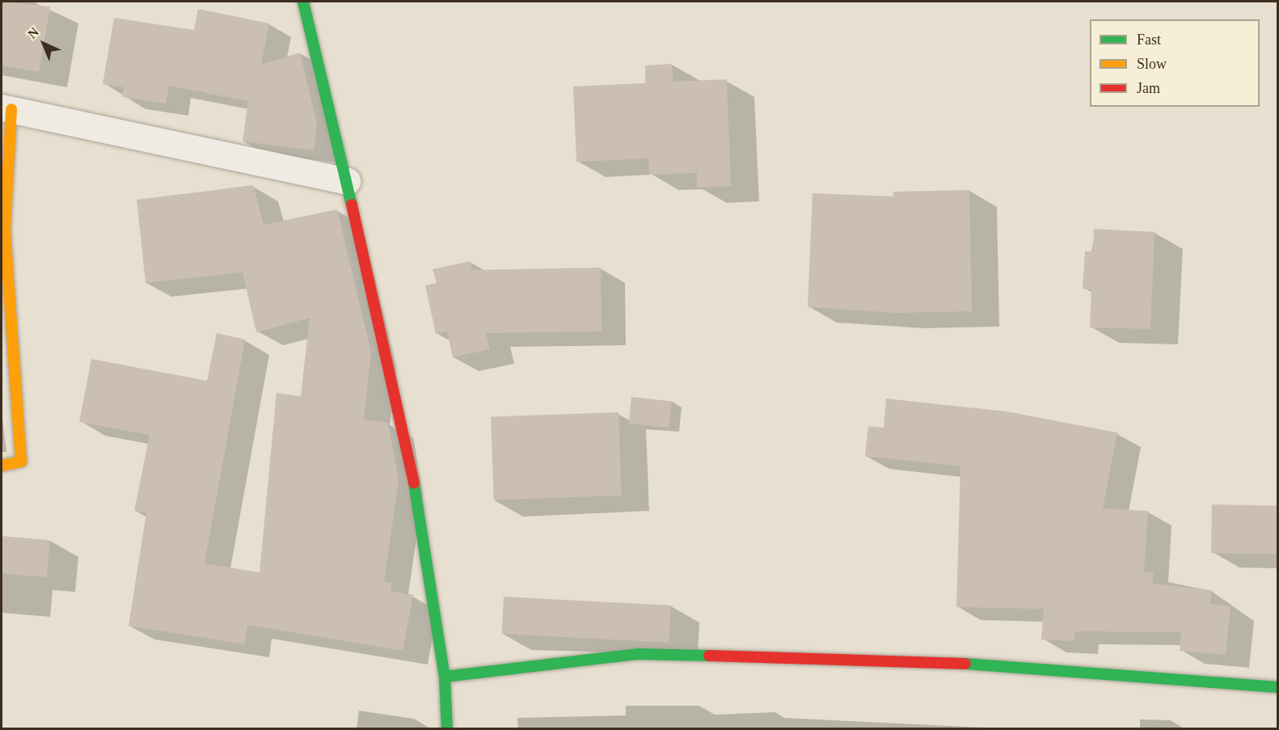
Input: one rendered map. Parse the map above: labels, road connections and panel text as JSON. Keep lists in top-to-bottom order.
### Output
{
  "legend": ["Fast", "Slow", "Jam"],
  "north": "top left"
}
